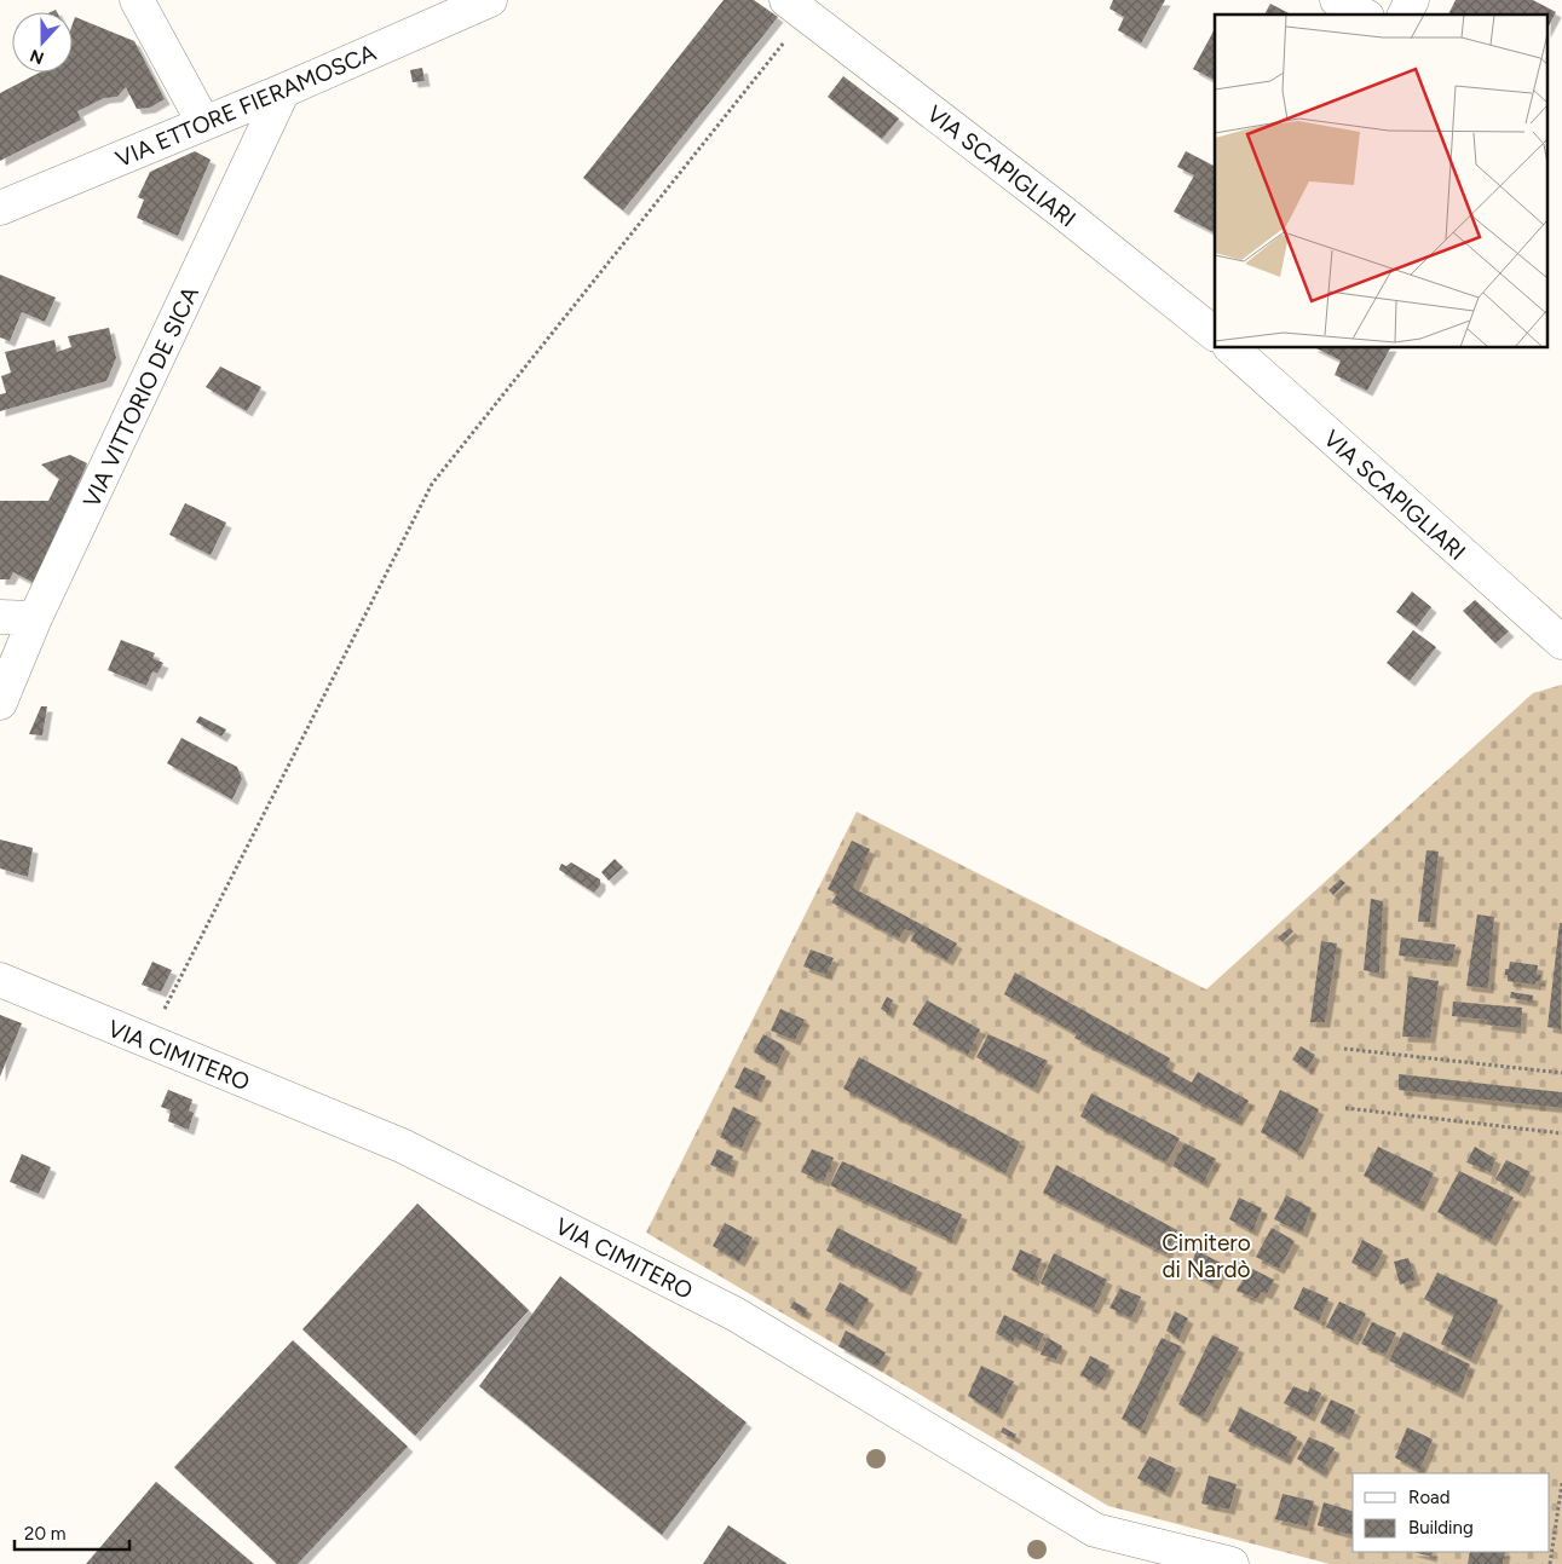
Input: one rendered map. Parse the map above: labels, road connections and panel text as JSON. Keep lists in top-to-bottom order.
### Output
{
  "streets": {
    "street": [
      "VIA ETTORE FIERAMOSCA",
      "VIA SCAPIGLIARI",
      "VIA VITTORIO DE SICA",
      "VIA CIMITERO"
    ]
  },
  "crossings": [
    ["VIA ETTORE FIERAMOSCA", "VIA VITTORIO DE SICA"]
  ],
  "parks": ["Cimitero di Nardò"],
  "legend": ["Road", "Building"],
  "scale_bar": "20 m",
  "north": "bottom"
}
